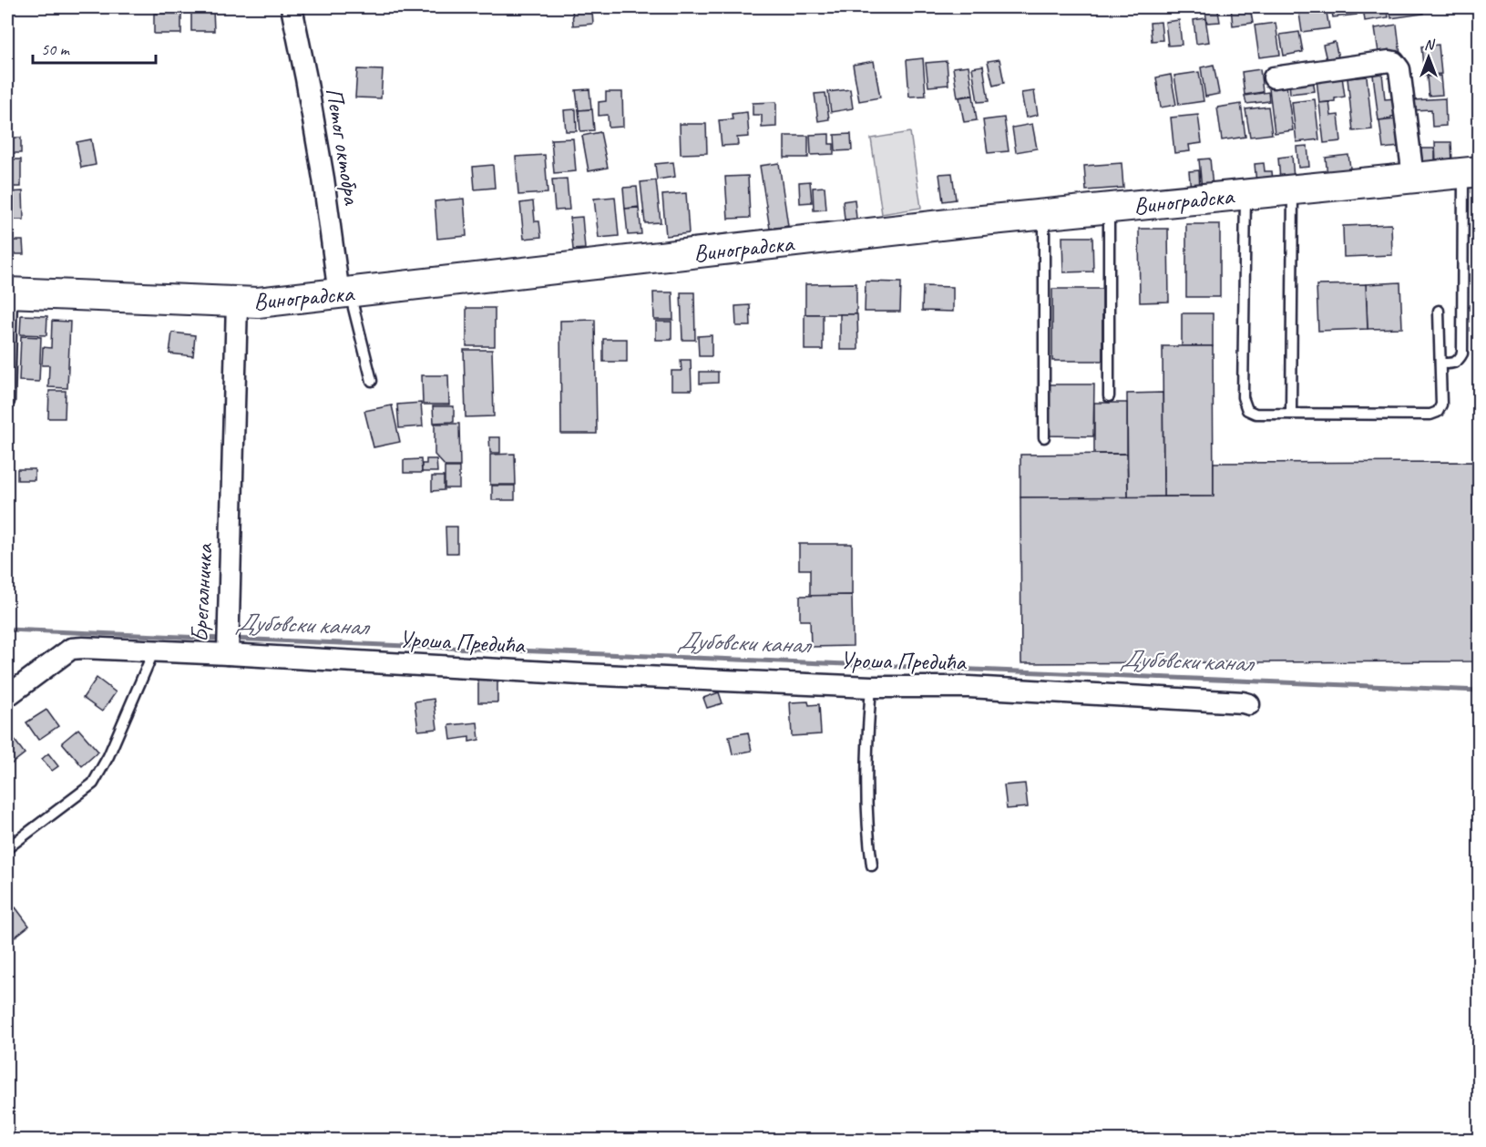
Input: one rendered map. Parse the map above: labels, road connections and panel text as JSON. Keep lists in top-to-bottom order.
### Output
{
  "streets": {
    "street": [
      "Петог октобра",
      "Виноградска",
      "Брегалничка",
      "Уроша Предића"
    ]
  },
  "crossings": [
    ["Петог октобра", "Виноградска"],
    ["Виноградска", "Брегалничка"],
    ["Брегалничка", "Уроша Предића"]
  ],
  "water": ["Дубовски канал"],
  "scale_bar": "50 m",
  "north": "top"
}
